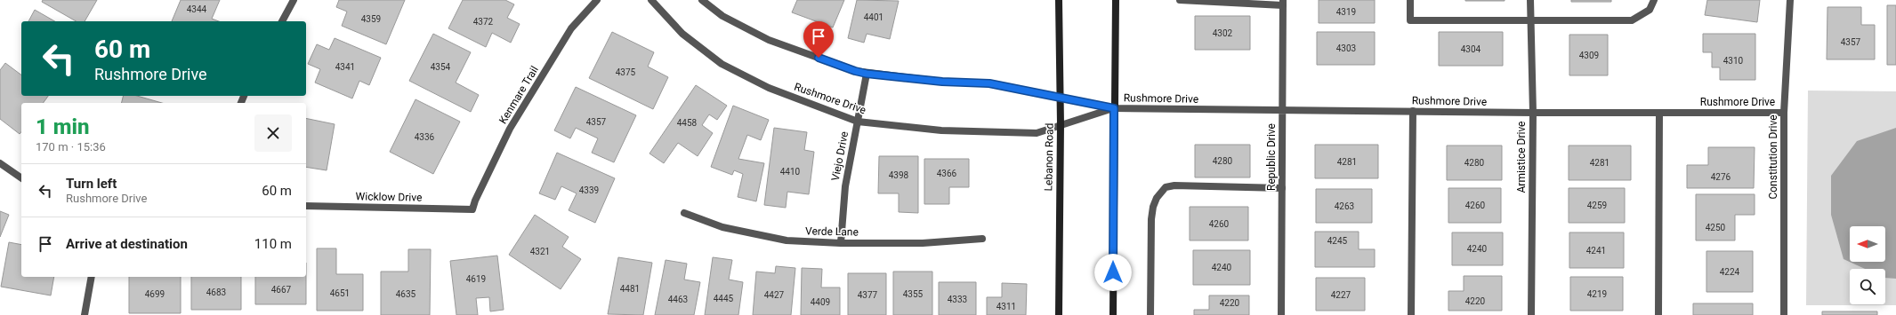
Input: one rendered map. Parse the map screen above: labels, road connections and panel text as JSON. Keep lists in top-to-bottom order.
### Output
{
  "streets": {
    "main road": ["Lebanon Road"],
    "street": [
      "Kenmare Trail",
      "Rushmore Drive",
      "Viejo Drive",
      "Republic Drive",
      "Armistice Drive",
      "Constitution Drive",
      "Wicklow Drive",
      "Verde Lane"
    ]
  },
  "crossings": [
    ["Kenmare Trail", "Wicklow Drive"],
    ["Rushmore Drive", "Viejo Drive"],
    ["Rushmore Drive", "Lebanon Road"],
    ["Rushmore Drive", "Republic Drive"],
    ["Rushmore Drive", "Armistice Drive"],
    ["Rushmore Drive", "Constitution Drive"],
    ["Viejo Drive", "Verde Lane"]
  ],
  "house_numbers": [
    "4344",
    "4319",
    "4401",
    "4359",
    "4372",
    "4302",
    "4357",
    "4303",
    "4304",
    "4309",
    "4310",
    "4341",
    "4354",
    "4375",
    "4357",
    "4458",
    "4336",
    "4280",
    "4281",
    "4280",
    "4281",
    "4410",
    "4366",
    "4398",
    "4276",
    "4339",
    "4260",
    "4259",
    "4263",
    "4260",
    "4250",
    "4245",
    "4240",
    "4241",
    "4321",
    "4240",
    "4224",
    "4619",
    "4481",
    "4667",
    "4683",
    "4651",
    "4699",
    "4635",
    "4355",
    "4219",
    "4427",
    "4377",
    "4227",
    "4445",
    "4463",
    "4333",
    "4220",
    "4409",
    "4220",
    "4311"
  ],
  "north": "left",
  "page": {
    "turn": ["60 m", "Rushmore Drive"],
    "heading": ["1 min", "170 m · 15:36"],
    "list": [
      {
        "name": "Turn left",
        "note": "Rushmore Drive",
        "value": "60 m"
      },
      {
        "name": "Arrive at destination",
        "value": "110 m"
      }
    ]
  }
}
